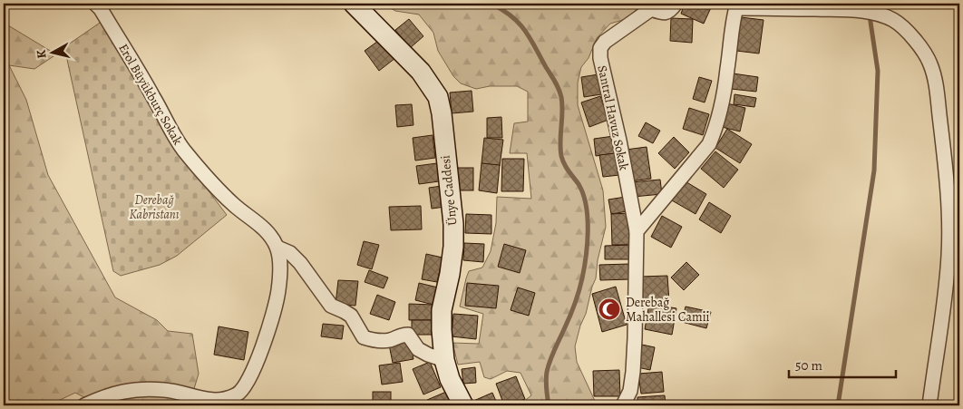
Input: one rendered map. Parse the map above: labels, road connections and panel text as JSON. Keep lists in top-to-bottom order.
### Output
{
  "streets": {
    "main road": ["Ünye Caddesi"],
    "street": ["Erol Büyükburç Sokak", "Santral Havuz Sokak"]
  },
  "parks": ["Derebağ Kabristanı"],
  "places": {
    "mosque": ["Derebağ Mahallesi Camii"]
  },
  "scale_bar": "50 m",
  "north": "left"
}
